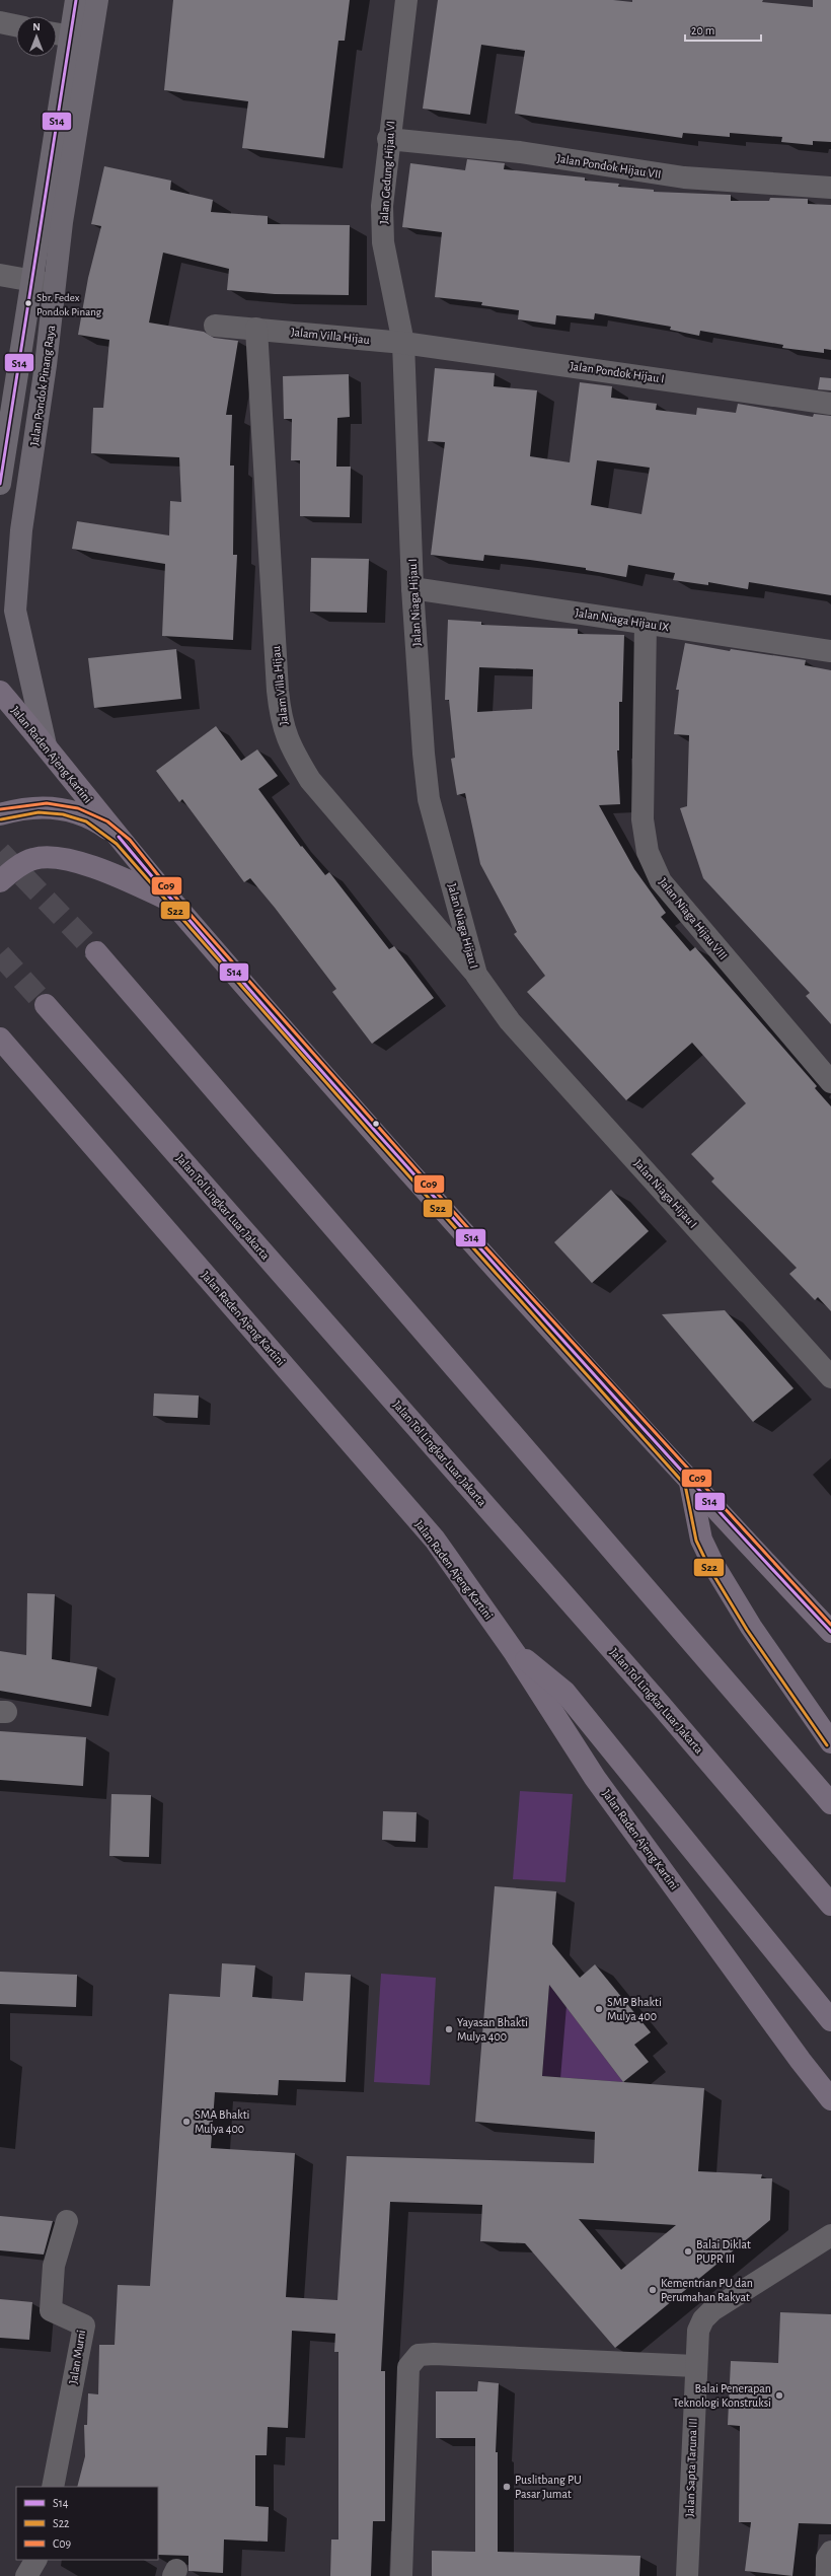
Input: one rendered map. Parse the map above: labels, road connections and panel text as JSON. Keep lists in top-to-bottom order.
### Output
{
  "streets": {
    "highway": ["Jalan Raden Ajeng Kartini", "Jalan Tol Lingkar Luar Jakarta"],
    "main road": ["Jalan Pondok Pinang Raya"],
    "street": [
      "Jalan Pondok Hijau VII",
      "Jalan Gedung Hijau VI",
      "Jalam Villa Hijau",
      "Jalan Pondok Hijau I",
      "Jalan Niaga Hijau I",
      "Jalan Niaga Hijau IX",
      "Jalan Niaga Hijau VIII",
      "Jalan Murni",
      "Jalan Sapta Taruna III"
    ]
  },
  "crossings": [
    ["Jalan Pondok Hijau VII", "Jalan Gedung Hijau VI"],
    ["Jalan Gedung Hijau VI", "Jalam Villa Hijau"],
    ["Jalan Gedung Hijau VI", "Jalan Pondok Hijau I"],
    ["Jalan Gedung Hijau VI", "Jalan Niaga Hijau I"],
    ["Jalam Villa Hijau", "Jalan Pondok Hijau I"],
    ["Jalam Villa Hijau", "Jalan Niaga Hijau I"],
    ["Jalan Pondok Hijau I", "Jalan Niaga Hijau I"],
    ["Jalan Pondok Pinang Raya", "Jalan Raden Ajeng Kartini"],
    ["Jalan Niaga Hijau I", "Jalan Niaga Hijau IX"],
    ["Jalan Niaga Hijau IX", "Jalan Niaga Hijau VIII"]
  ],
  "places": [
    "Sbr. Fedex Pondok Pinang",
    "SMP Bhakti Mulya 400",
    "Yayasan Bhakti Mulya 400",
    "SMA Bhakti Mulya 400",
    "Balai Diklat PUPR III",
    "Kementrian PU dan Perumahan Rakyat",
    "Balai Penerapan Teknologi Konstruksi",
    "Puslitbang PU Pasar Jumat"
  ],
  "lines": ["transit line S14", "transit line C09", "transit line S22"],
  "legend": ["S14", "S22", "C09"],
  "scale_bar": "20 m",
  "north": "top"
}
